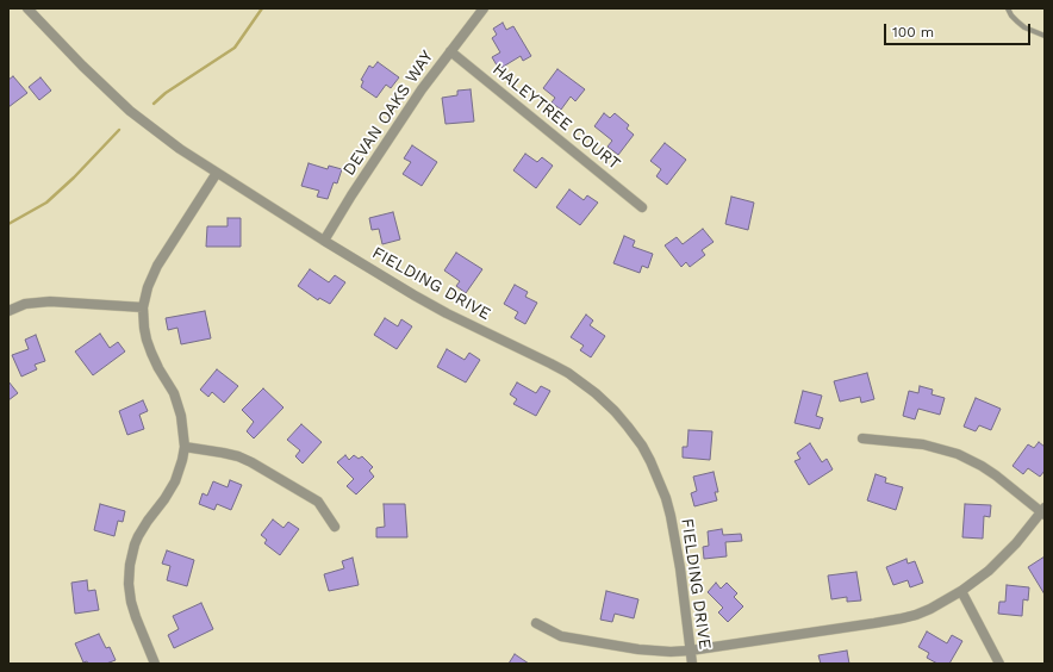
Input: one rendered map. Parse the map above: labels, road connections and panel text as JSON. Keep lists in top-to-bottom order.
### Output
{
  "streets": {
    "street": ["DEVAN OAKS WAY", "HALEYTREE COURT", "FIELDING DRIVE"]
  },
  "crossings": [
    ["DEVAN OAKS WAY", "HALEYTREE COURT"],
    ["DEVAN OAKS WAY", "FIELDING DRIVE"]
  ],
  "scale_bar": "100 m"
}
